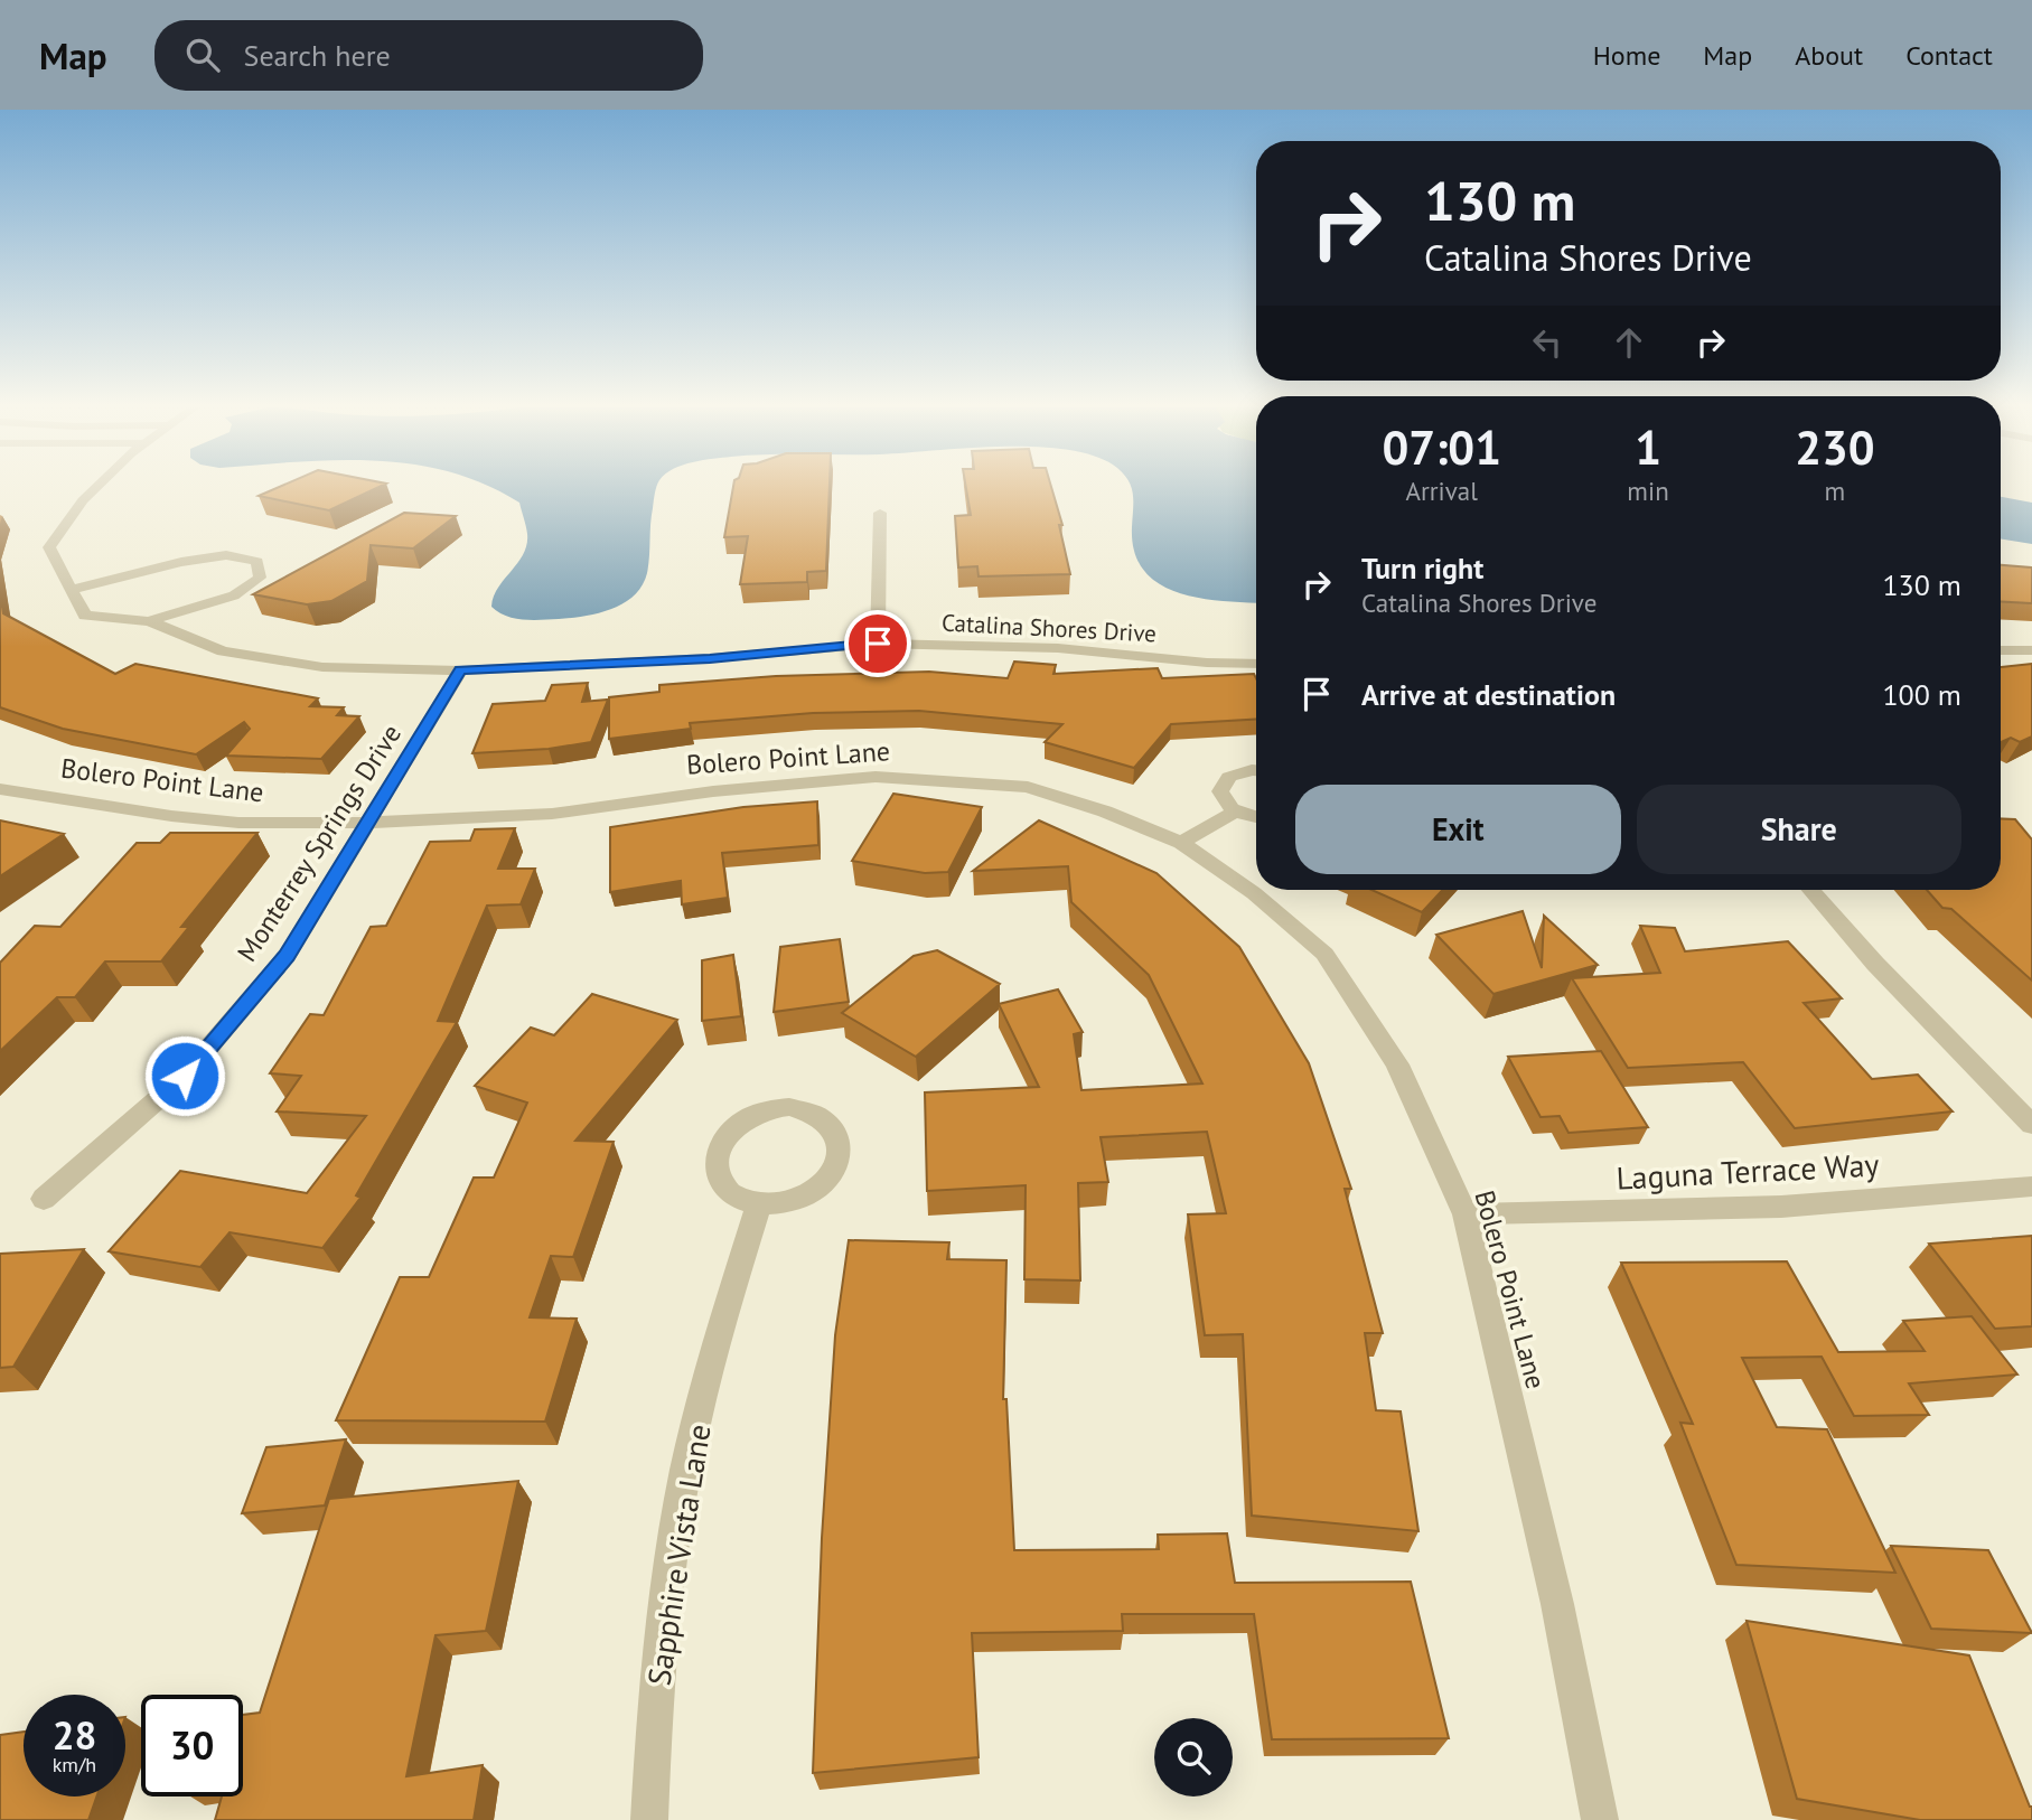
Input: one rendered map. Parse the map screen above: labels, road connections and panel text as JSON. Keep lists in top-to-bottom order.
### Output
{
  "streets": {
    "street": [
      "Catalina Shores Drive",
      "Bolero Point Lane",
      "Monterrey Springs Drive",
      "Laguna Terrace Way",
      "Sapphire Vista Lane"
    ]
  },
  "crossings": [
    ["Catalina Shores Drive", "Monterrey Springs Drive"],
    ["Bolero Point Lane", "Monterrey Springs Drive"],
    ["Bolero Point Lane", "Laguna Terrace Way"]
  ],
  "page": {
    "header": "Map",
    "search": "Search here",
    "nav": [
      "Home",
      "Map",
      "About",
      "Contact"
    ],
    "turn": ["130 m", "Catalina Shores Drive"],
    "eta": [
      "07:01",
      "Arrival",
      "1",
      "min",
      "230",
      "m"
    ],
    "list": [
      {
        "name": "Turn right",
        "note": "Catalina Shores Drive",
        "value": "130 m"
      },
      {
        "name": "Arrive at destination",
        "value": "100 m"
      }
    ],
    "buttons": ["Exit", "Share"],
    "speed": "28 km/h",
    "limit": "30"
  }
}
